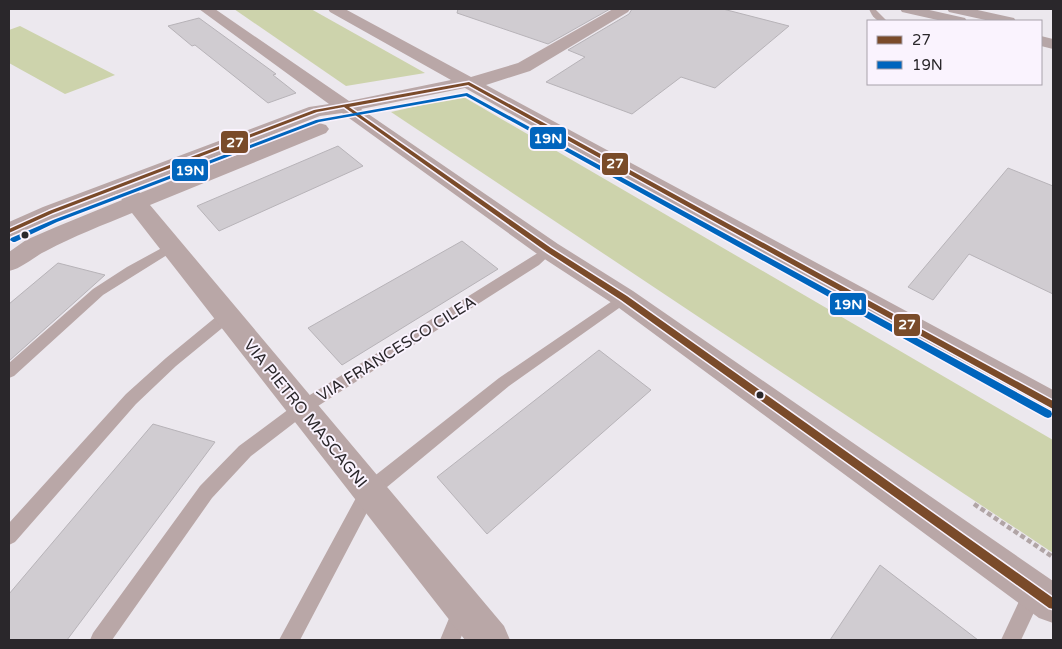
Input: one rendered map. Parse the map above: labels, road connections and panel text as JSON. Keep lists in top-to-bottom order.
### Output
{
  "streets": {
    "street": ["VIA PIETRO MASCAGNI"],
    "lane": ["VIA FRANCESCO CILEA"]
  },
  "crossings": [
    ["VIA FRANCESCO CILEA", "VIA PIETRO MASCAGNI"]
  ],
  "lines": ["transit line 27", "transit line 19N"],
  "legend": ["27", "19N"]
}
